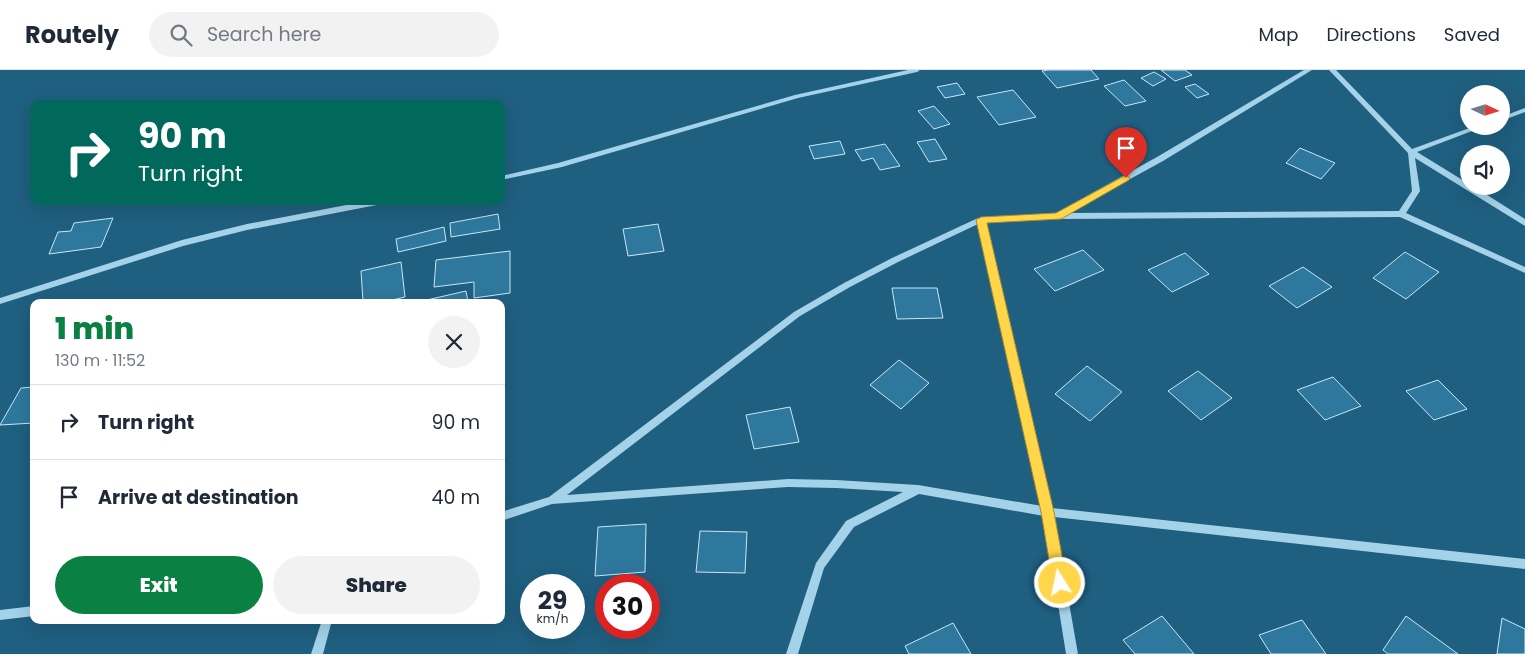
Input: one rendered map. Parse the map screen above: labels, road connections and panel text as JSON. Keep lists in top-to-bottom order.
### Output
{
  "north": "right",
  "page": {
    "header": "Routely",
    "search": "Search here",
    "nav": ["Map", "Directions", "Saved"],
    "turn": ["90 m", "Turn right"],
    "heading": ["1 min", "130 m · 11:52"],
    "list": [
      {
        "name": "Turn right",
        "value": "90 m"
      },
      {
        "name": "Arrive at destination",
        "value": "40 m"
      }
    ],
    "buttons": ["Exit", "Share"],
    "speed": "29 km/h",
    "limit": "30"
  }
}
